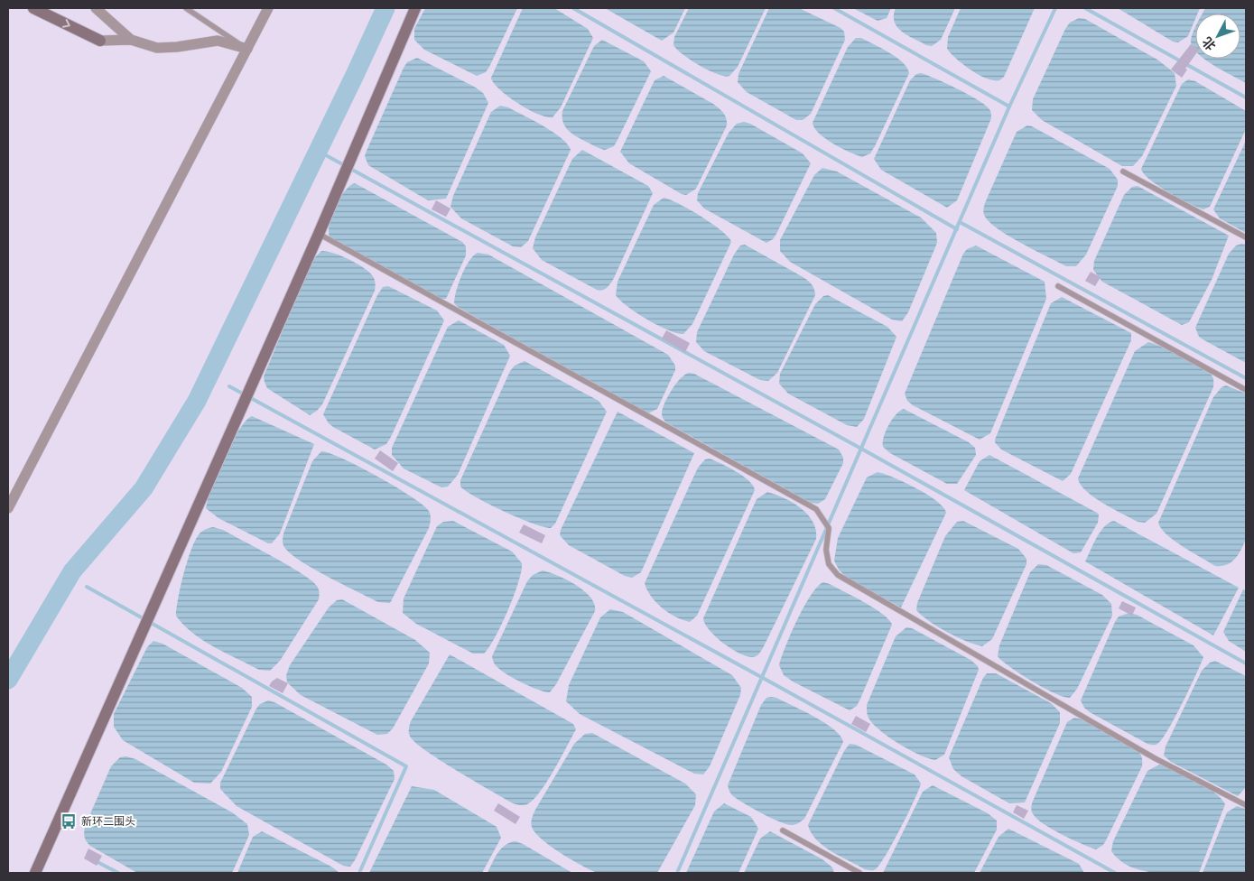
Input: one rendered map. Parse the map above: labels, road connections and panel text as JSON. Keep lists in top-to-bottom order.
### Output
{
  "places": {
    "bus stop": ["新环二围头"]
  },
  "north": "bottom left"
}
